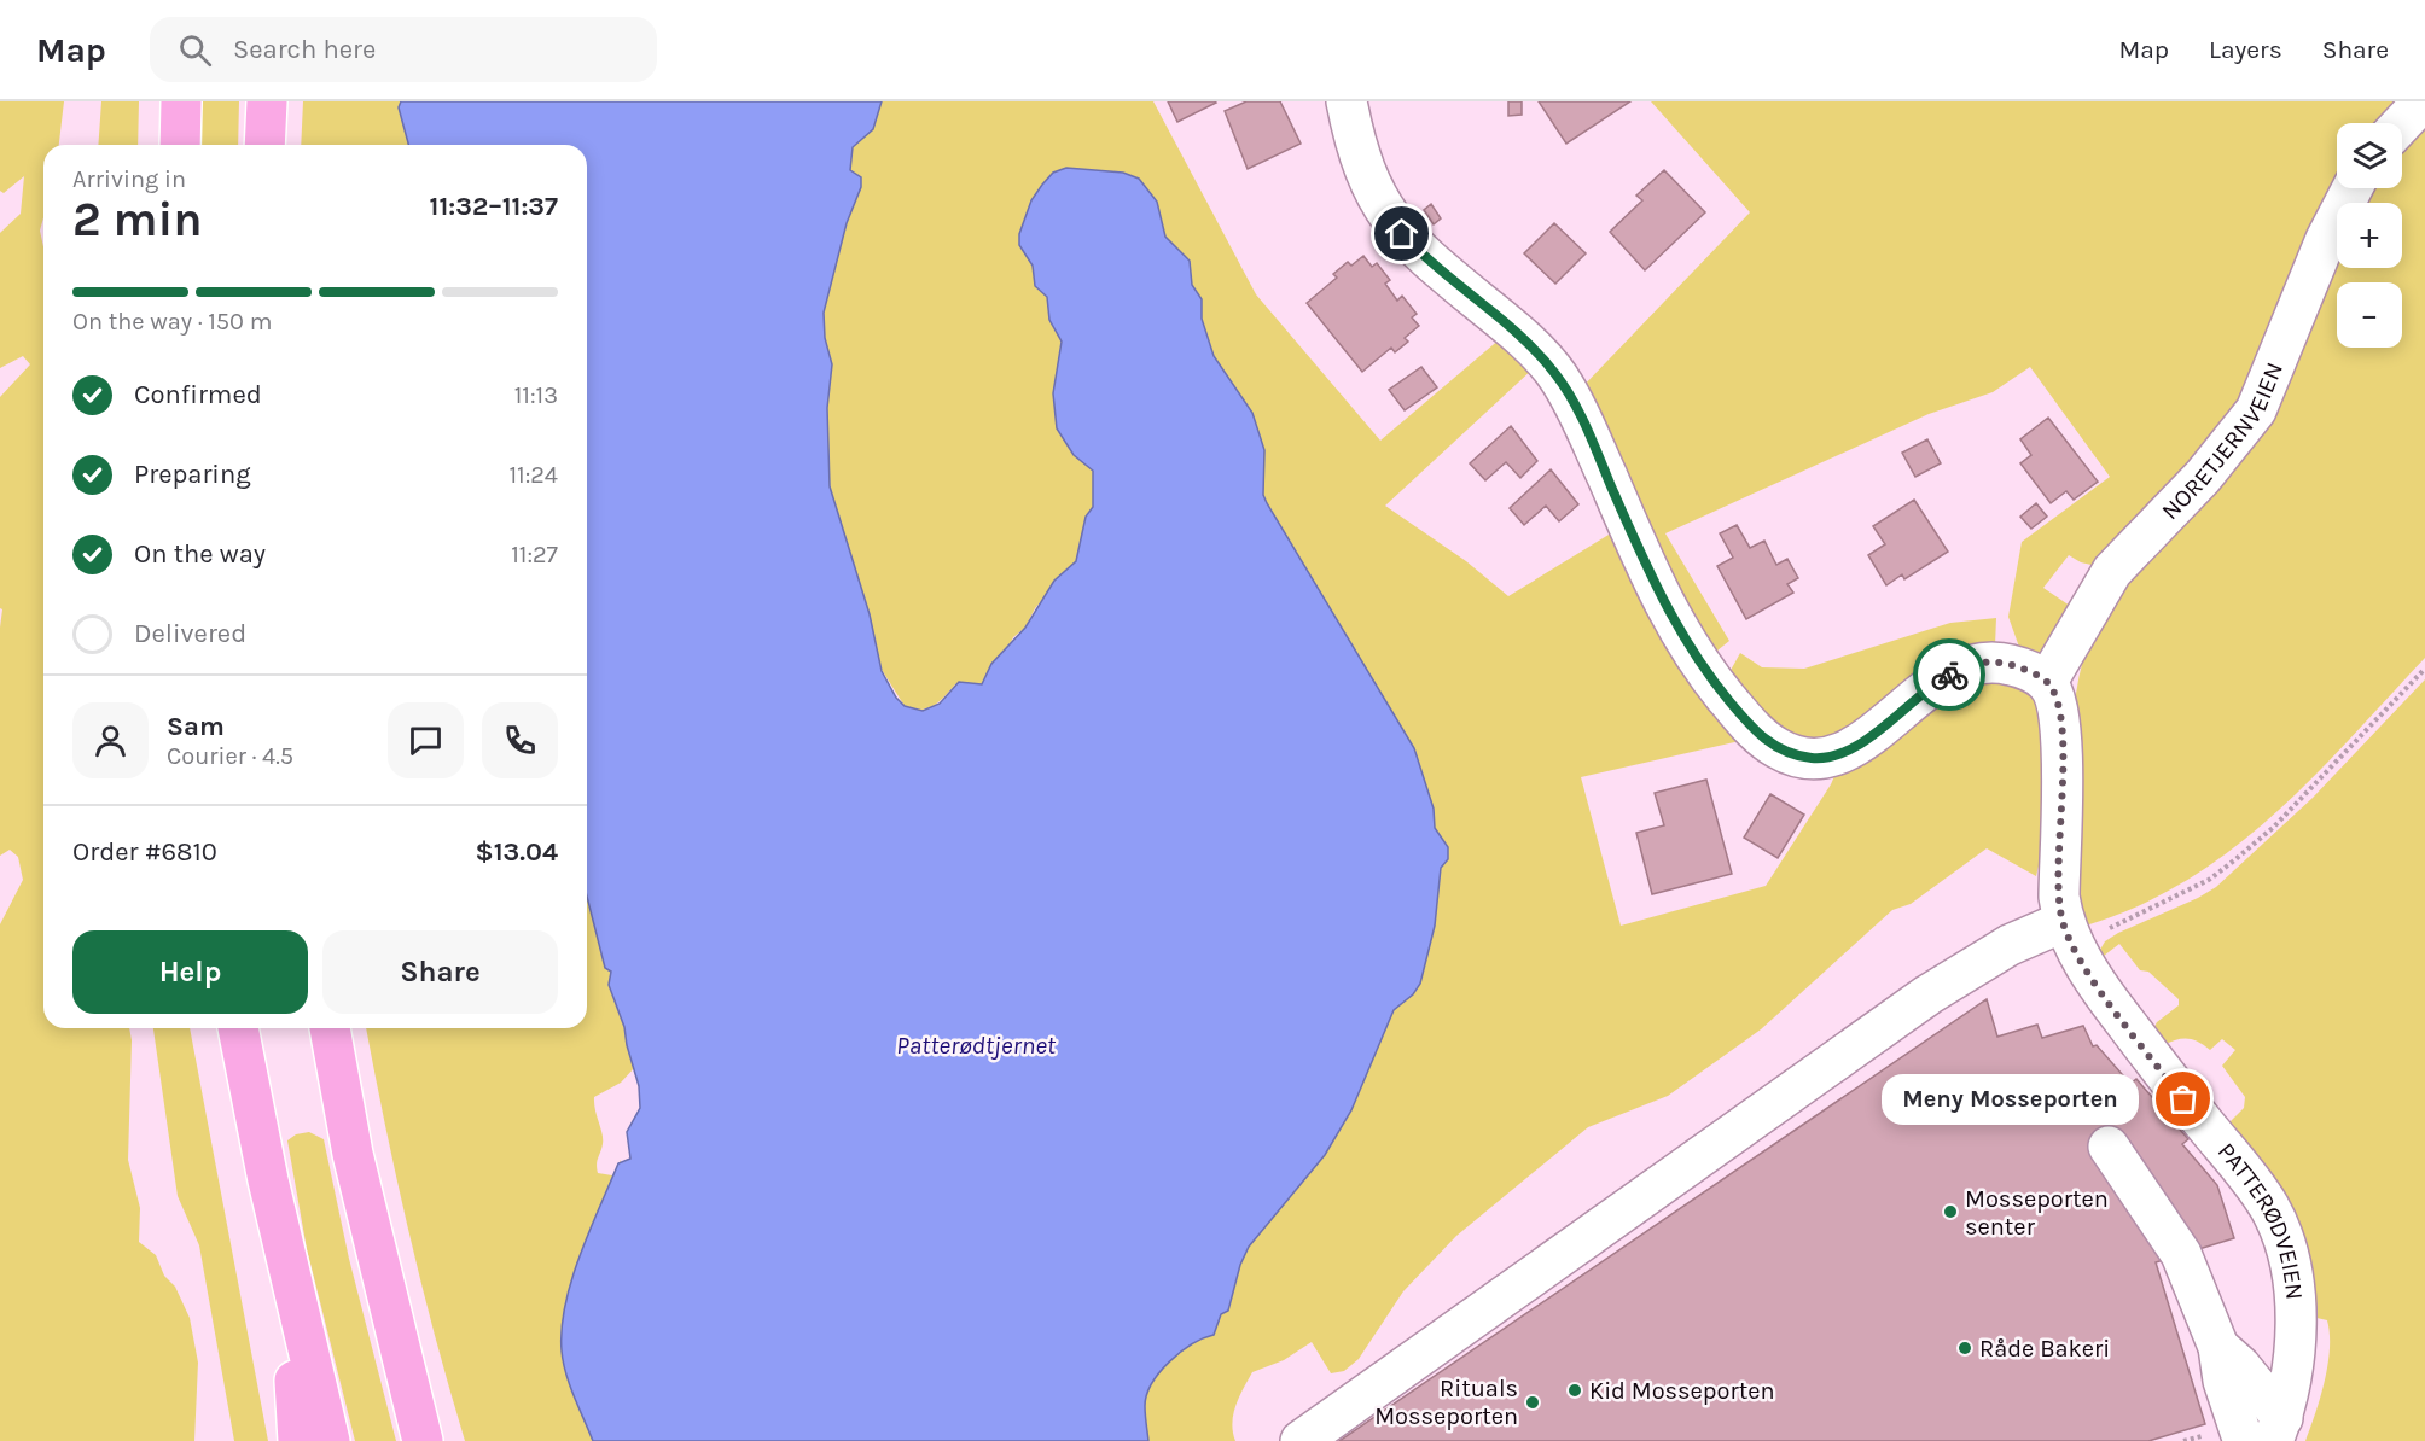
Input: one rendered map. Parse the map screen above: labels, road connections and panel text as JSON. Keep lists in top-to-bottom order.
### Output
{
  "streets": {
    "street": ["NORETJERNVEIEN", "PATTERØDVEIEN"]
  },
  "crossings": [
    ["NORETJERNVEIEN", "PATTERØDVEIEN"]
  ],
  "water": ["Patterødtjernet"],
  "places": [
    "Meny Mosseporten",
    "Mosseporten senter",
    "Råde Bakeri",
    "Kid Mosseporten",
    "Rituals Mosseporten"
  ],
  "page": {
    "header": "Map",
    "search": "Search here",
    "nav": ["Map", "Layers", "Share"],
    "map_buttons": ["+", "−"],
    "heading": ["2 min", "Arriving in", "11:32–11:37"],
    "panel": [
      "Sam",
      "Courier · 4.5",
      "Order #6810",
      "$13.04"
    ],
    "bar": "On the way · 150 m",
    "list": [
      ["Confirmed", "11:13"],
      ["Preparing", "11:24"],
      ["On the way", "11:27"],
      "Delivered"
    ],
    "buttons": ["Help", "Share"],
    "bubble": "Meny Mosseporten"
  }
}
